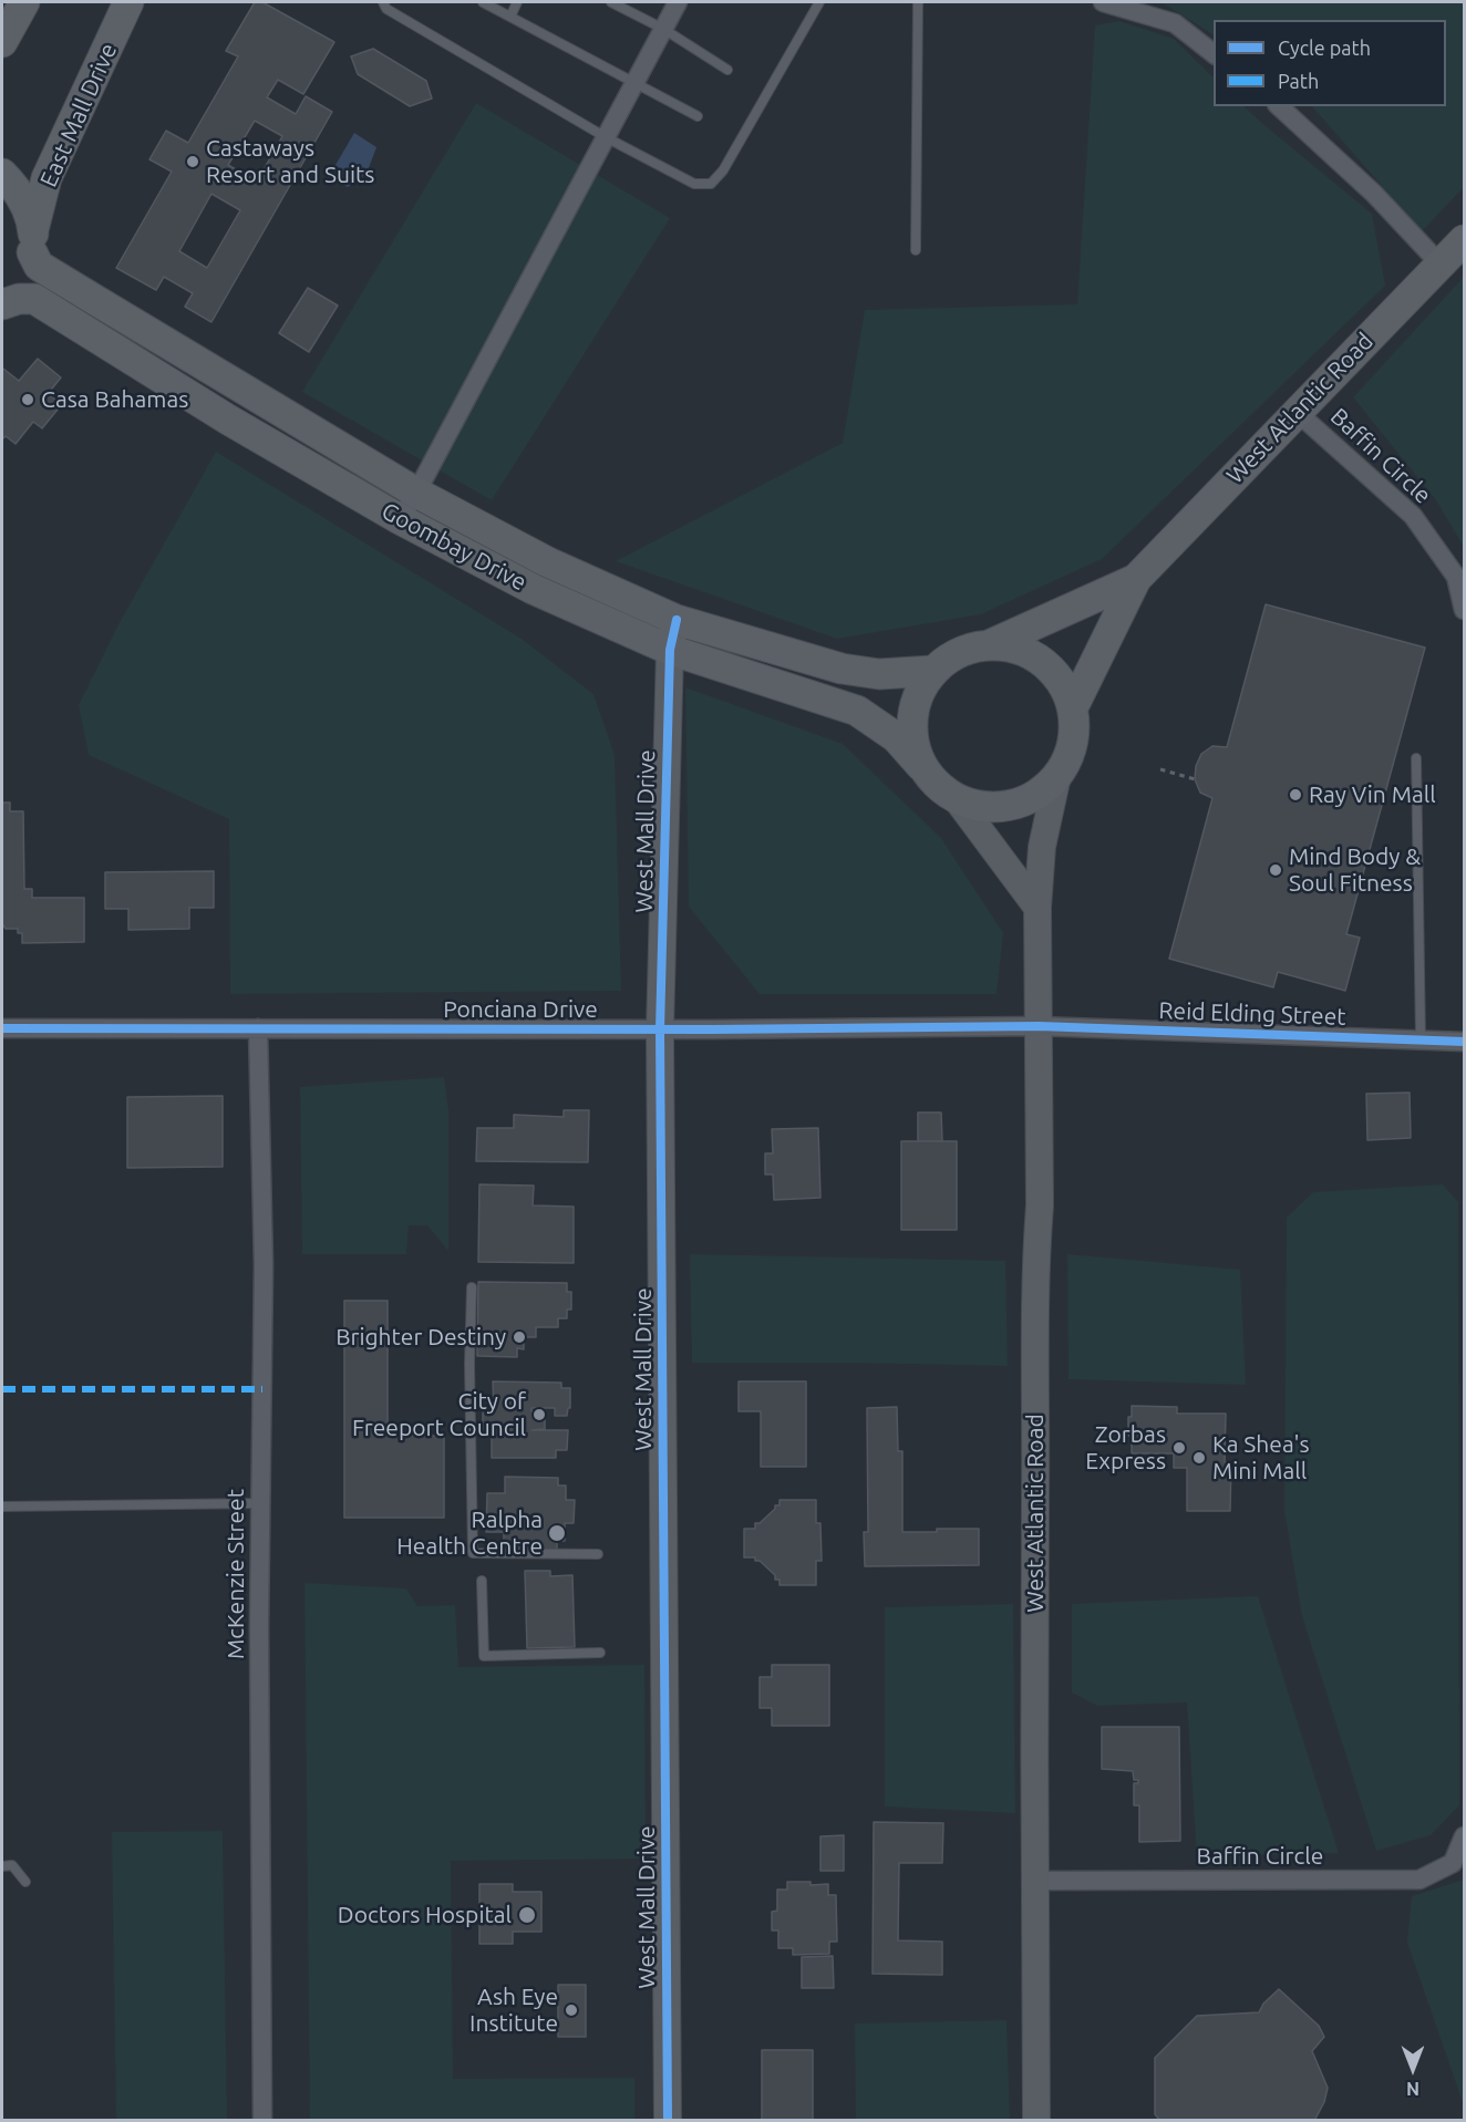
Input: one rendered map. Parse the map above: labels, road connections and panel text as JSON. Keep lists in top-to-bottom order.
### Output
{
  "streets": {
    "main road": ["East Mall Drive", "West Atlantic Road", "Goombay Drive"],
    "street": [
      "Baffin Circle",
      "West Mall Drive",
      "Ponciana Drive",
      "Reid Elding Street",
      "McKenzie Street"
    ]
  },
  "crossings": [
    ["East Mall Drive", "Goombay Drive"],
    ["West Atlantic Road", "Baffin Circle"],
    ["West Atlantic Road", "Goombay Drive"],
    ["West Atlantic Road", "Ponciana Drive"],
    ["West Atlantic Road", "Reid Elding Street"],
    ["Goombay Drive", "West Mall Drive"],
    ["West Mall Drive", "Ponciana Drive"],
    ["Ponciana Drive", "Reid Elding Street"],
    ["Ponciana Drive", "McKenzie Street"]
  ],
  "places": [
    "Castaways Resort and Suits",
    "Casa Bahamas",
    "Ray Vin Mall",
    "Mind Body & Soul Fitness",
    "Brighter Destiny",
    "City of Freeport Council",
    "Zorbas Express",
    "Ka Shea's Mini Mall",
    "Ralpha Health Centre",
    "Doctors Hospital",
    "Ash Eye Institute"
  ],
  "legend": ["Cycle path", "Path"],
  "north": "bottom"
}
